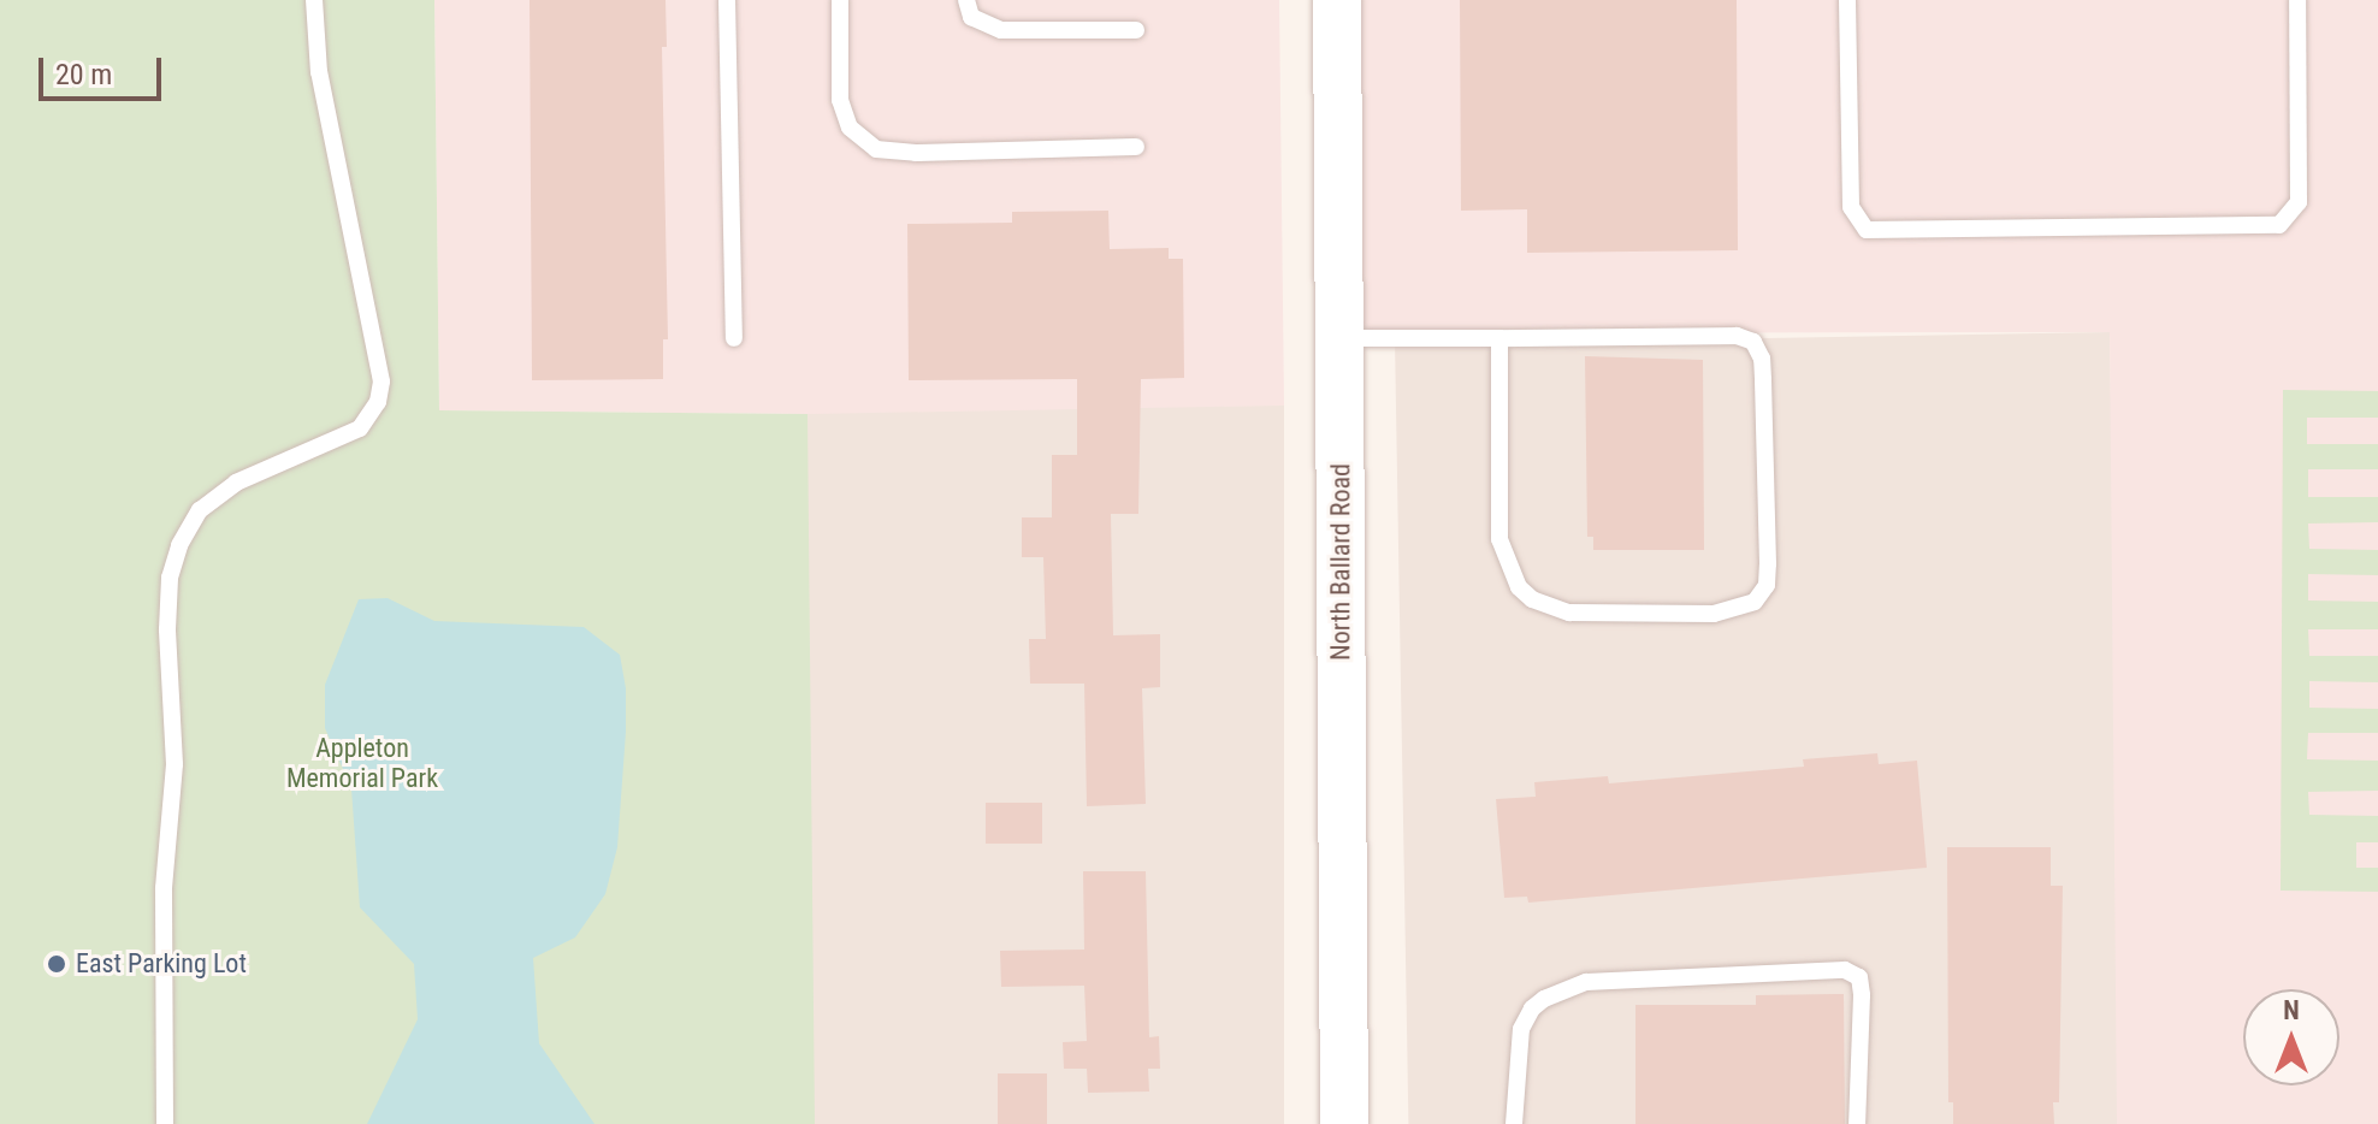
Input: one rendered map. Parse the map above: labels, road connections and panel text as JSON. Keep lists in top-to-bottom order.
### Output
{
  "streets": {
    "main road": ["North Ballard Road"]
  },
  "parks": ["Appleton Memorial Park"],
  "places": ["East Parking Lot"],
  "scale_bar": "20 m",
  "north": "top"
}
